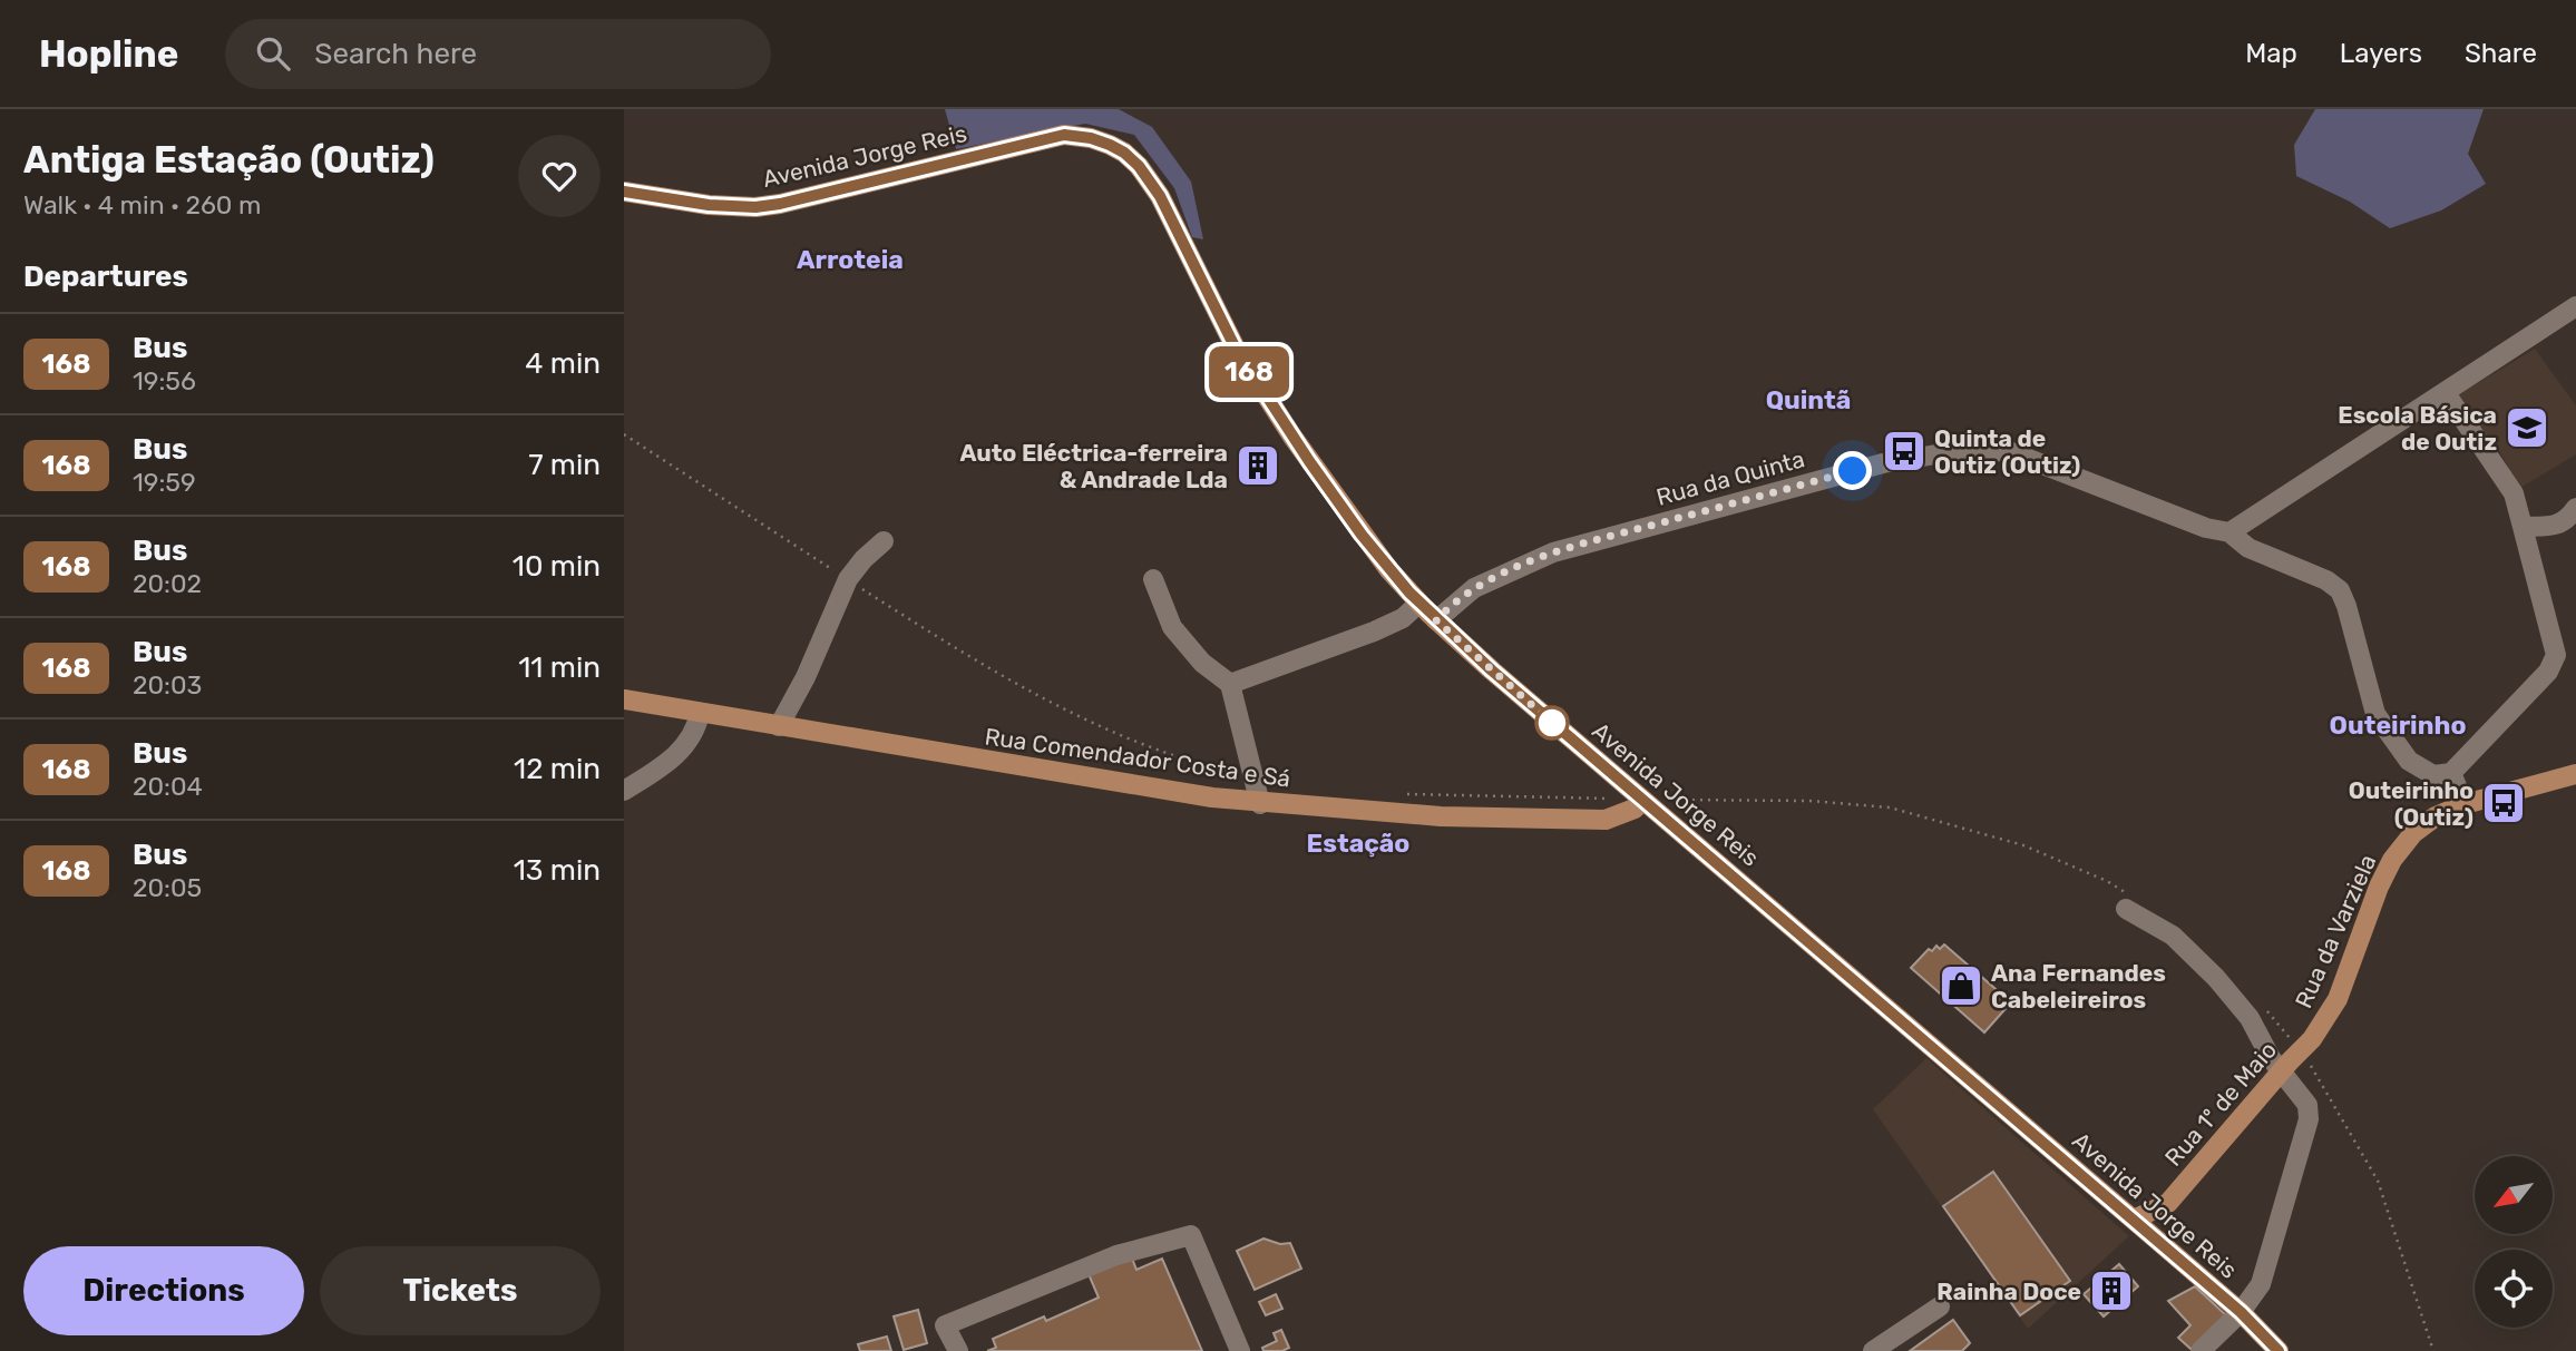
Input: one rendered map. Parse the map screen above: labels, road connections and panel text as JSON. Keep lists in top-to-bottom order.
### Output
{
  "streets": {
    "main road": [
      "Avenida Jorge Reis",
      "Rua Comendador Costa e Sá",
      "Rua da Varziela",
      "Rua 1º de Maio"
    ],
    "street": ["Rua da Quinta"]
  },
  "crossings": [
    ["Avenida Jorge Reis", "Rua da Quinta"],
    ["Avenida Jorge Reis", "Rua Comendador Costa e Sá"],
    ["Avenida Jorge Reis", "Rua 1º de Maio"],
    ["Rua da Varziela", "Rua 1º de Maio"]
  ],
  "districts": [
    "Arroteia",
    "Quintã",
    "Outeirinho",
    "Estação"
  ],
  "places": {
    "school or university": ["Escola Básica de Outiz"],
    "bus stop": ["Quinta de Outiz (Outiz)", "Outeirinho (Outiz)"],
    "building": ["Auto Eléctrica-ferreira & Andrade Lda", "Rainha Doce"],
    "shop": ["Ana Fernandes Cabeleireiros"]
  },
  "lines": ["bus line 168"],
  "north": "bottom left",
  "page": {
    "header": "Hopline",
    "search": "Search here",
    "nav": ["Map", "Layers", "Share"],
    "heading": [
      ["Antiga Estação (Outiz)", "Walk · 4 min · 260 m"],
      "Departures"
    ],
    "on_map": "168",
    "list": [
      {
        "mark": "168",
        "name": "Bus",
        "note": "19:56",
        "value": "4 min"
      },
      {
        "mark": "168",
        "name": "Bus",
        "note": "19:59",
        "value": "7 min"
      },
      {
        "mark": "168",
        "name": "Bus",
        "note": "20:02",
        "value": "10 min"
      },
      {
        "mark": "168",
        "name": "Bus",
        "note": "20:03",
        "value": "11 min"
      },
      {
        "mark": "168",
        "name": "Bus",
        "note": "20:04",
        "value": "12 min"
      },
      {
        "mark": "168",
        "name": "Bus",
        "note": "20:05",
        "value": "13 min"
      }
    ],
    "buttons": ["Directions", "Tickets"]
  }
}
